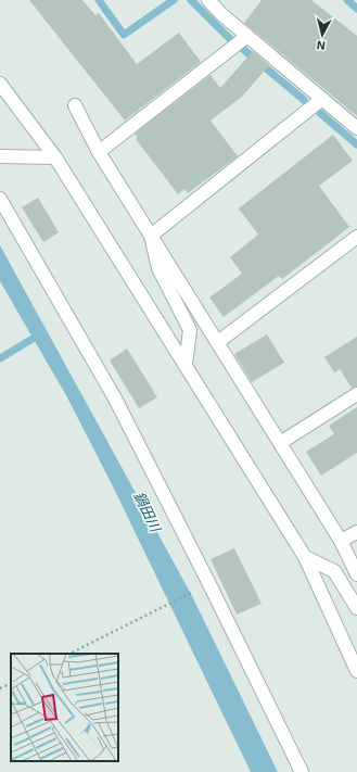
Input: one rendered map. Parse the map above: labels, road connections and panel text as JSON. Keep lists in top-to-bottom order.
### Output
{
  "water": ["鍋田川"],
  "north": "bottom"
}
